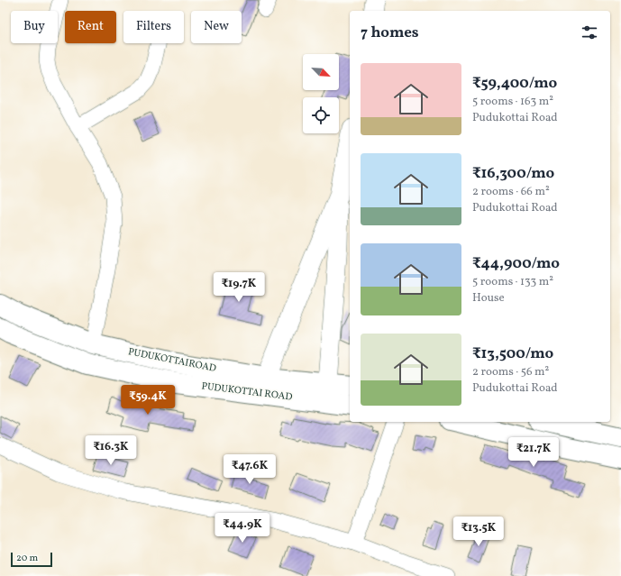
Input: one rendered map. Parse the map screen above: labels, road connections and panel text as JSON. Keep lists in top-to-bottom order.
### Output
{
  "streets": {
    "highway": ["PUDUKOTTAIROAD", "PUDUKOTTAI ROAD"]
  },
  "scale_bar": "20 m",
  "north": "bottom right",
  "page": {
    "chip": [
      "Buy",
      "Rent",
      "Filters",
      "New"
    ],
    "heading": "7 homes",
    "list": [
      {
        "name": "₹59,400/mo",
        "note": "5 rooms · 163 m² · Pudukottai Road"
      },
      {
        "name": "₹16,300/mo",
        "note": "2 rooms · 66 m² · Pudukottai Road"
      },
      {
        "name": "₹44,900/mo",
        "note": "5 rooms · 133 m² · House"
      },
      {
        "name": "₹13,500/mo",
        "note": "2 rooms · 56 m² · Pudukottai Road"
      }
    ],
    "price": [
      "₹19.7K",
      "₹59.4K",
      "₹16.3K",
      "₹21.7K",
      "₹47.6K",
      "₹44.9K",
      "₹13.5K"
    ],
    "scale": "20 m"
  }
}
